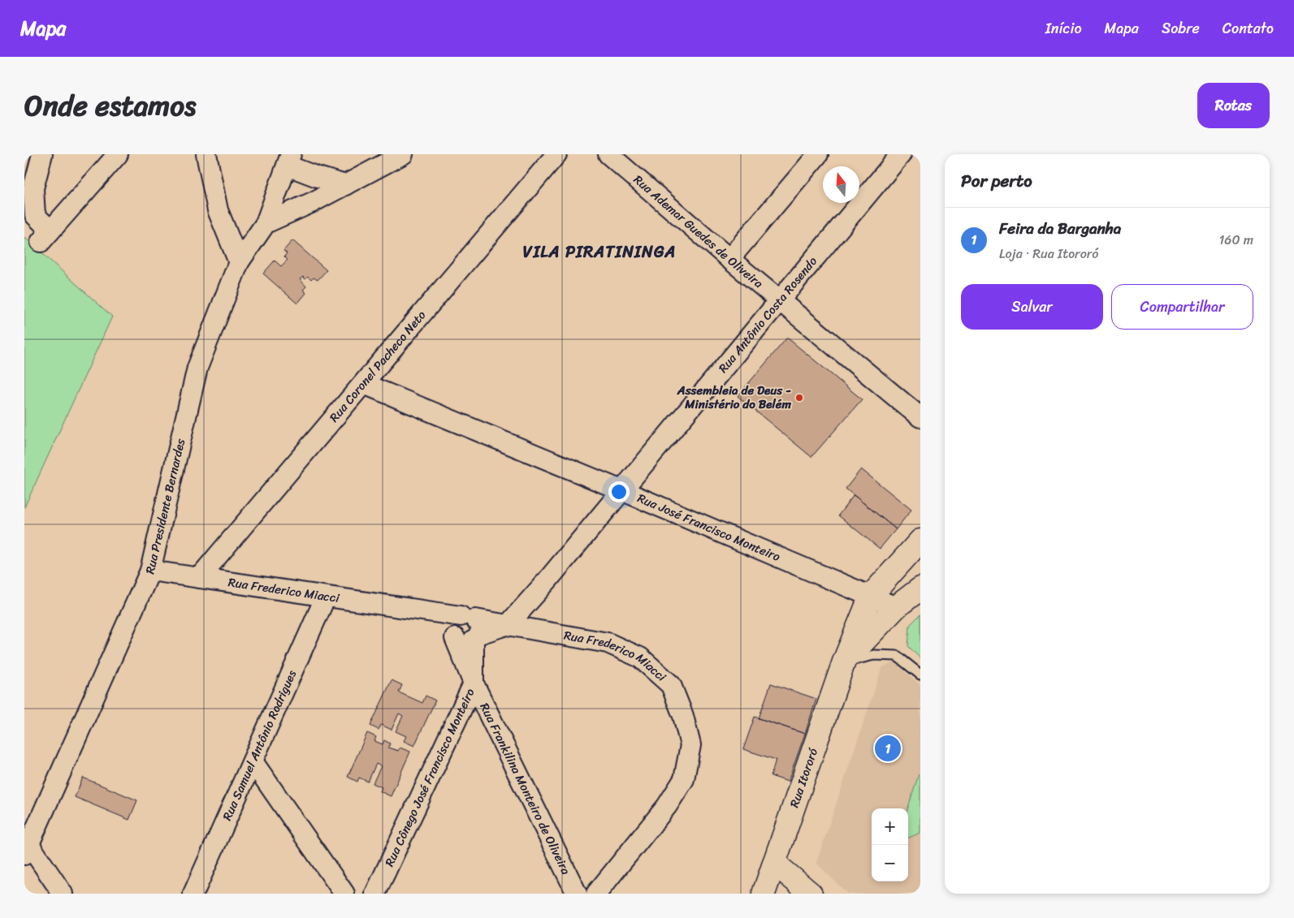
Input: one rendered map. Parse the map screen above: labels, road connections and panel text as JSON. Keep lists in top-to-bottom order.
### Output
{
  "streets": {
    "street": [
      "Rua Ademar Guedes de Oliveira",
      "Rua Antônio Costa Rosendo",
      "Rua Coronel Pacheco Neto",
      "Rua Presidente Bernardes",
      "Rua José Francisco Monteiro",
      "Rua Frederico Miacci",
      "Rua Samuel Antônio Rodrigues",
      "Rua Cônego José Francisco Monteiro",
      "Rua Itororó",
      "Rua Frankilina Monteiro de Oliveira"
    ]
  },
  "crossings": [
    ["Rua Ademar Guedes de Oliveira", "Rua Antônio Costa Rosendo"],
    ["Rua Antônio Costa Rosendo", "Rua José Francisco Monteiro"],
    ["Rua Antônio Costa Rosendo", "Rua Frederico Miacci"],
    ["Rua Coronel Pacheco Neto", "Rua José Francisco Monteiro"],
    ["Rua Coronel Pacheco Neto", "Rua Frederico Miacci"],
    ["Rua Presidente Bernardes", "Rua Frederico Miacci"],
    ["Rua José Francisco Monteiro", "Rua Itororó"],
    ["Rua Frederico Miacci", "Rua Samuel Antônio Rodrigues"],
    ["Rua Frederico Miacci", "Rua Frankilina Monteiro de Oliveira"],
    ["Rua Cônego José Francisco Monteiro", "Rua Frankilina Monteiro de Oliveira"]
  ],
  "districts": ["VILA PIRATININGA"],
  "places": ["Assembleia de Deus - Ministério do Belém"],
  "north": "top",
  "page": {
    "header": "Mapa",
    "nav": [
      "Início",
      "Mapa",
      "Sobre",
      "Contato"
    ],
    "title": "Onde estamos",
    "buttons": [
      "Rotas",
      ["Salvar", "Compartilhar"]
    ],
    "heading": "Por perto",
    "list": [
      {
        "mark": "1",
        "name": "Feira da Barganha",
        "note": "Loja · Rua Itororó",
        "value": "160 m"
      }
    ],
    "pins": "1",
    "map_buttons": ["+", "−"]
  }
}
